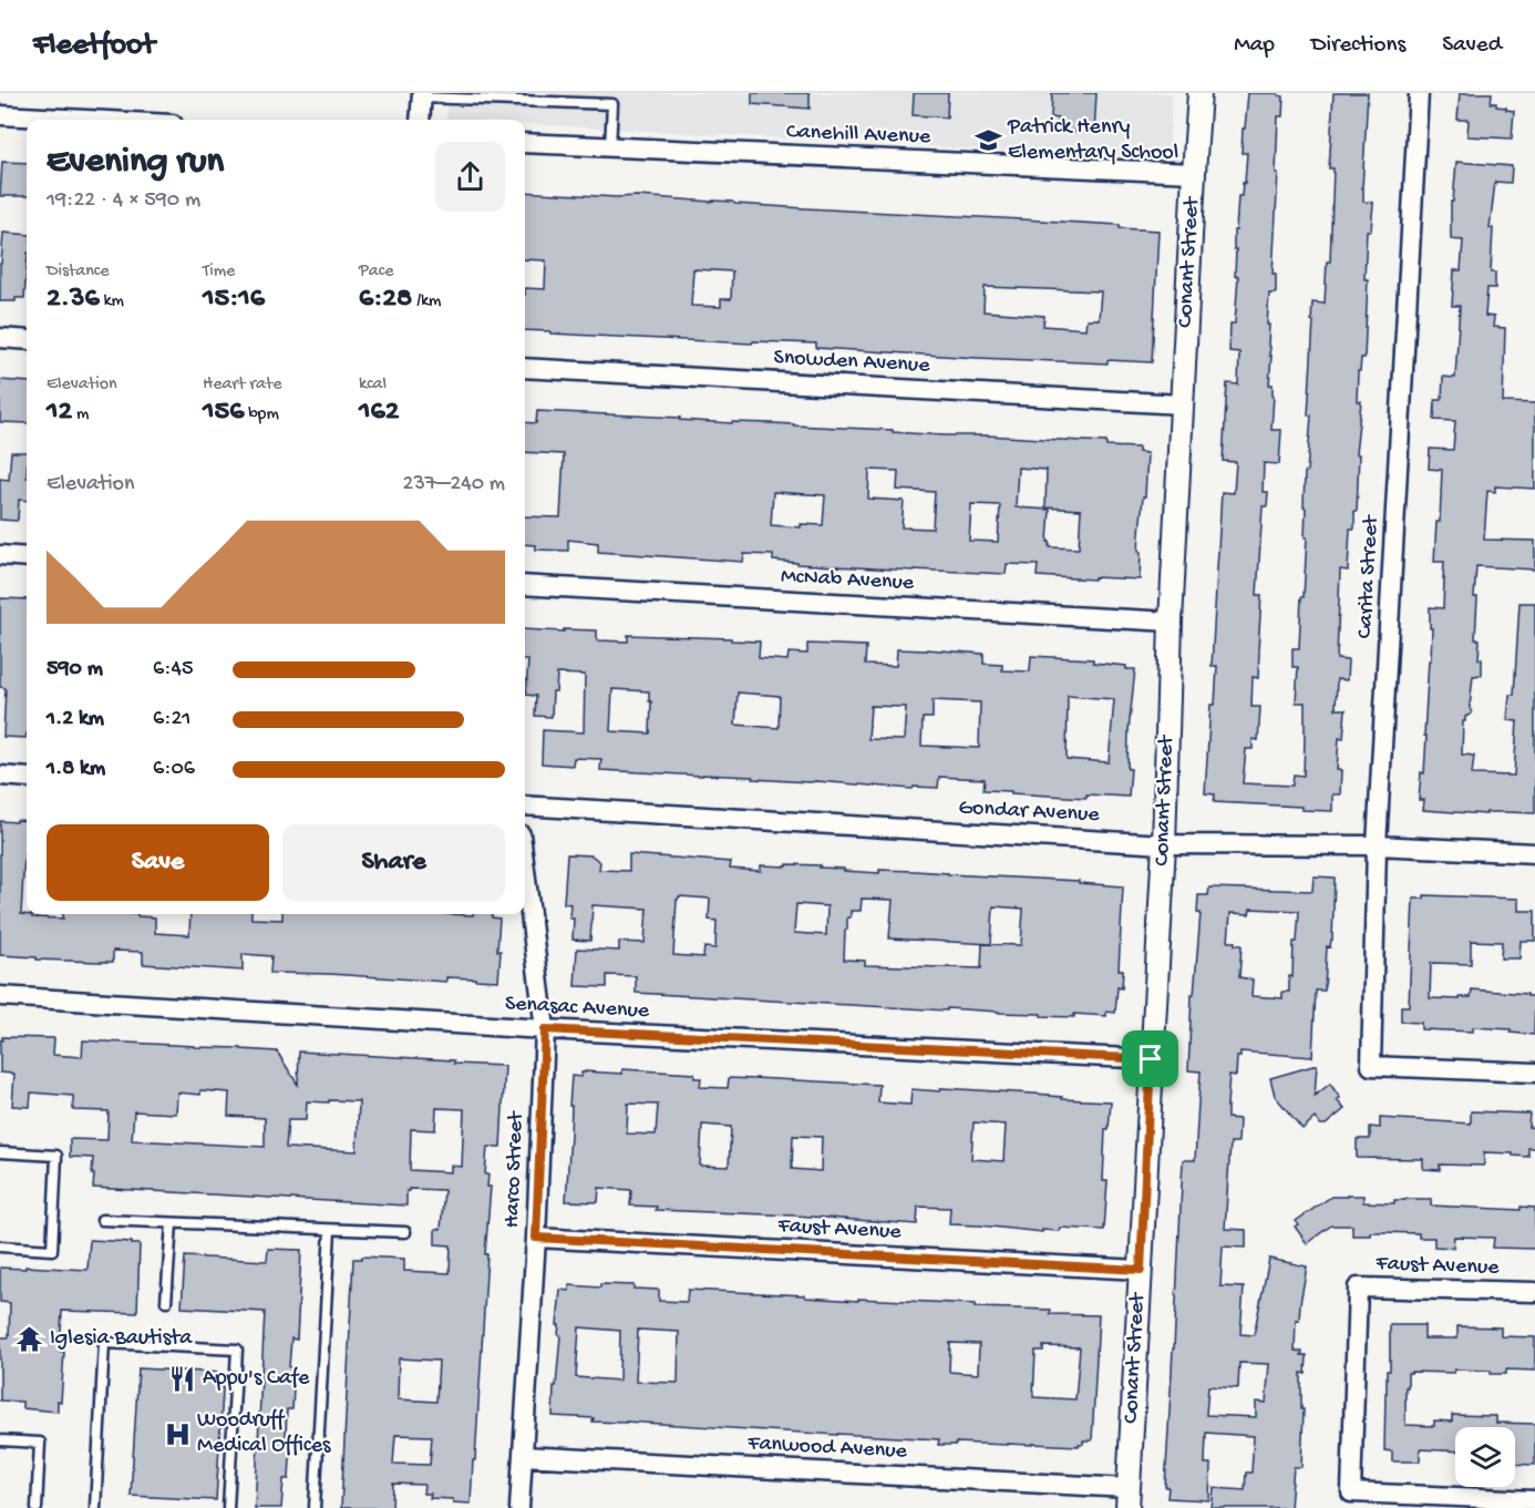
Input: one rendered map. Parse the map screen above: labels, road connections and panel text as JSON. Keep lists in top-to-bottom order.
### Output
{
  "streets": {
    "street": [
      "Canehill Avenue",
      "Conant Street",
      "Snowden Avenue",
      "Carita Street",
      "McNab Avenue",
      "Gondar Avenue",
      "Senasac Avenue",
      "Harco Street",
      "Faust Avenue",
      "Fanwood Avenue"
    ]
  },
  "crossings": [
    ["Canehill Avenue", "Conant Street"],
    ["Conant Street", "Snowden Avenue"],
    ["Conant Street", "McNab Avenue"],
    ["Conant Street", "Gondar Avenue"],
    ["Conant Street", "Senasac Avenue"],
    ["Conant Street", "Faust Avenue"],
    ["Conant Street", "Fanwood Avenue"],
    ["Carita Street", "Gondar Avenue"],
    ["Senasac Avenue", "Harco Street"],
    ["Harco Street", "Faust Avenue"],
    ["Harco Street", "Fanwood Avenue"]
  ],
  "places": {
    "school or university": ["Patrick Henry Elementary School"],
    "temple": ["Iglesia Bautista"],
    "restaurant": ["Appu's Cafe"],
    "hospital": ["Woodruff Medical Offices"]
  },
  "page": {
    "header": "Fleetfoot",
    "nav": ["Map", "Directions", "Saved"],
    "heading": ["Evening run", "19:22 · 4 × 590 m"],
    "stats": [
      ["Distance", "2.36 km"],
      ["Time", "15:16"],
      ["Pace", "6:28 /km"],
      ["Elevation", "12 m"],
      ["Heart rate", "156 bpm"],
      ["kcal", "162"]
    ],
    "chart": ["Elevation", "237–240 m"],
    "list": [
      {
        "name": "590 m",
        "note": "6:45"
      },
      {
        "name": "1.2 km",
        "note": "6:21"
      },
      {
        "name": "1.8 km",
        "note": "6:06"
      }
    ],
    "buttons": ["Save", "Share"]
  }
}
